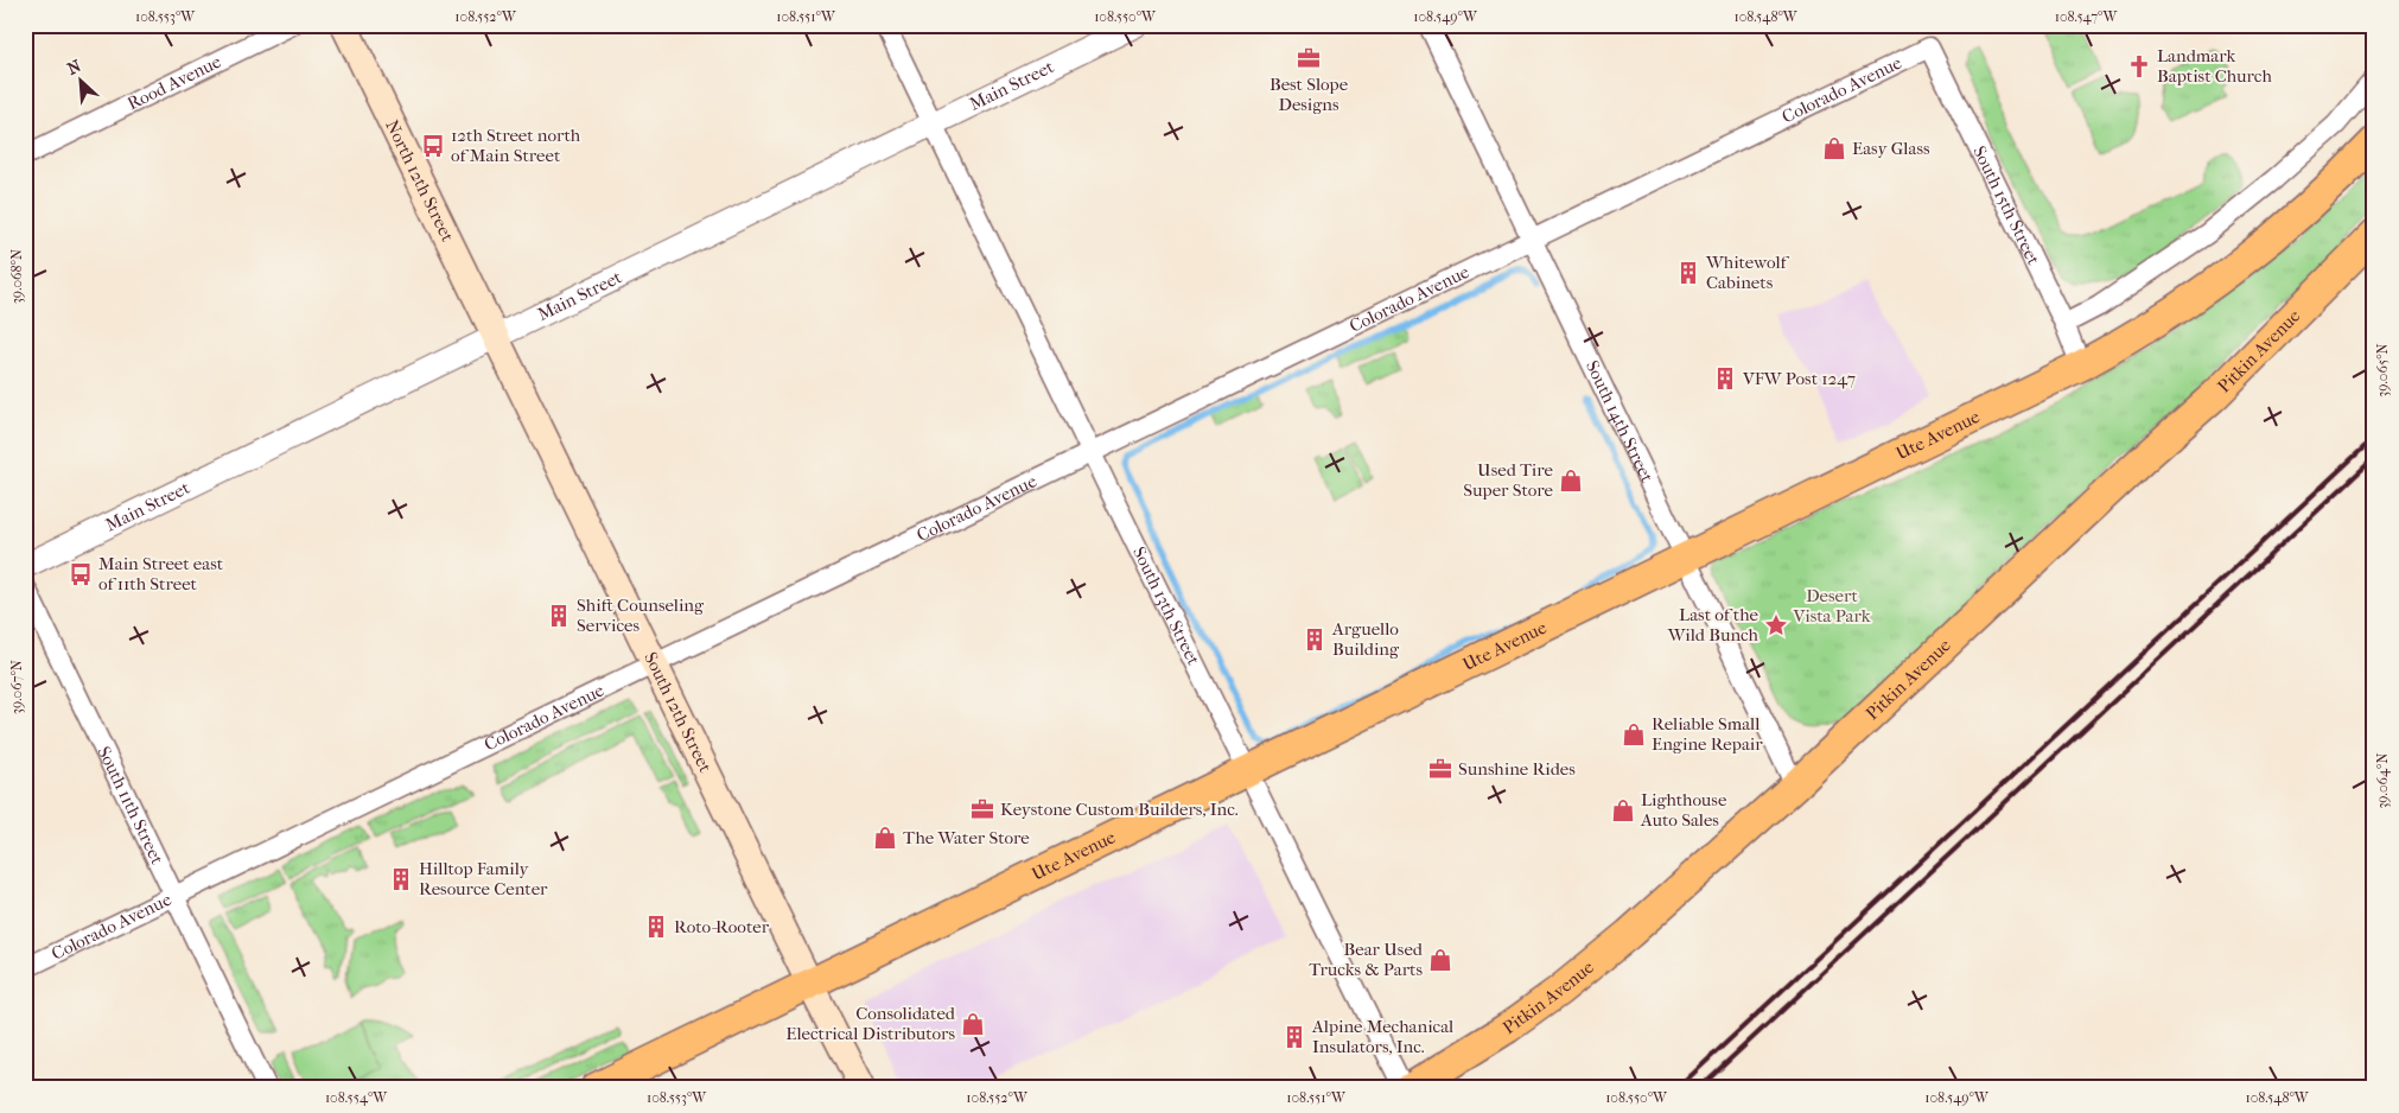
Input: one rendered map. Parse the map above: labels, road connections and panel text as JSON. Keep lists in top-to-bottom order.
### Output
{
  "streets": {
    "main road": [
      "North 12th Street",
      "Pitkin Avenue",
      "Ute Avenue",
      "South 12th Street"
    ],
    "street": [
      "Rood Avenue",
      "Main Street",
      "Colorado Avenue",
      "South 15th Street",
      "South 14th Street",
      "South 13th Street",
      "South 11th Street"
    ]
  },
  "crossings": [
    ["Main Street", "North 12th Street"],
    ["Main Street", "South 13th Street"],
    ["Main Street", "South 12th Street"],
    ["Colorado Avenue", "South 15th Street"],
    ["Colorado Avenue", "South 14th Street"],
    ["Colorado Avenue", "South 13th Street"],
    ["Colorado Avenue", "South 12th Street"],
    ["Colorado Avenue", "South 11th Street"],
    ["North 12th Street", "South 12th Street"],
    ["South 15th Street", "Ute Avenue"],
    ["Pitkin Avenue", "South 14th Street"],
    ["South 14th Street", "Ute Avenue"],
    ["Ute Avenue", "South 13th Street"],
    ["Ute Avenue", "South 12th Street"]
  ],
  "parks": ["Desert Vista Park"],
  "places": {
    "office": ["Best Slope Designs", "Sunshine Rides", "Keystone Custom Builders, Inc."],
    "church": ["Landmark Baptist Church"],
    "bus stop": ["12th Street north of Main Street", "Main Street east of 11th Street"],
    "shop": [
      "Easy Glass",
      "Used Tire Super Store",
      "Reliable Small Engine Repair",
      "Lighthouse Auto Sales",
      "The Water Store",
      "Bear Used Trucks & Parts",
      "Consolidated Electrical Distributors"
    ],
    "building": [
      "Whitewolf Cabinets",
      "VFW Post 1247",
      "Shift Counseling Services",
      "Arguello Building",
      "Hilltop Family Resource Center",
      "Roto-Rooter",
      "Alpine Mechanical Insulators, Inc."
    ],
    "place": ["Last of the Wild Bunch"]
  },
  "north": "top left",
  "coordinates": [
    "108.553°W",
    "108.552°W",
    "108.551°W",
    "108.550°W",
    "108.549°W",
    "108.548°W",
    "108.547°W",
    "39.068°N",
    "39.065°N",
    "39.067°N",
    "39.064°N",
    "108.554°W"
  ]
}
